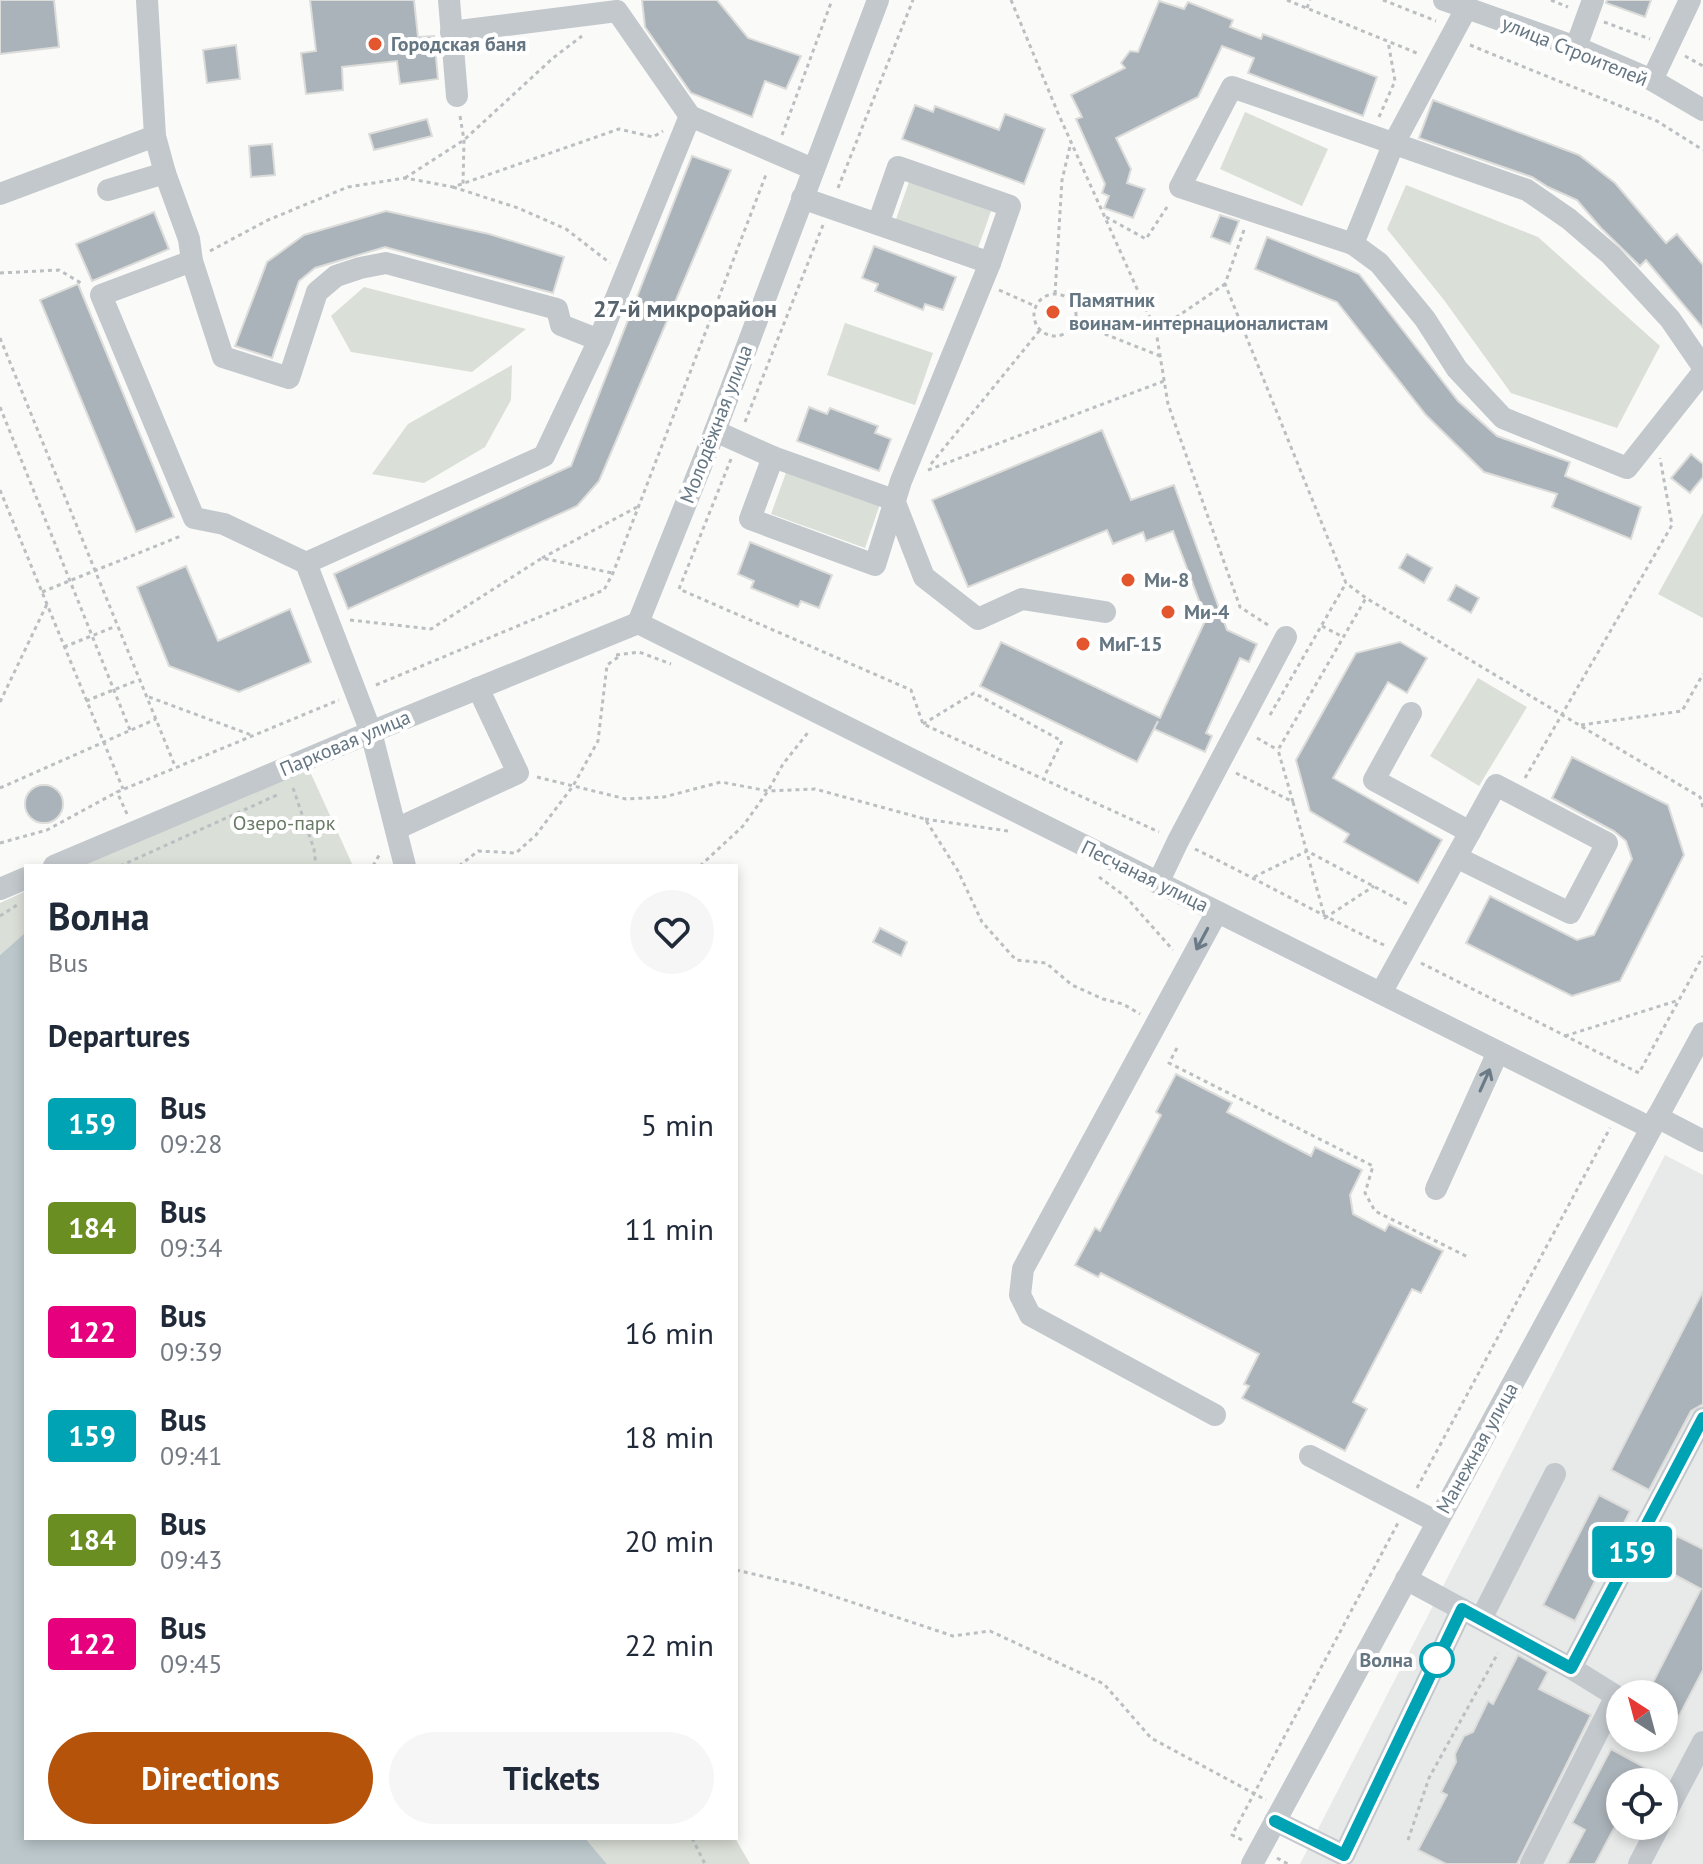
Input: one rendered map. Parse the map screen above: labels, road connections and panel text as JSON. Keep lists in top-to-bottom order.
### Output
{
  "streets": {
    "street": [
      "улица Строителей",
      "Молодёжная улица",
      "Парковая улица",
      "Песчаная улица",
      "Манежная улица"
    ]
  },
  "crossings": [
    ["Молодёжная улица", "Парковая улица"],
    ["Молодёжная улица", "Песчаная улица"],
    ["Парковая улица", "Песчаная улица"],
    ["Песчаная улица", "Манежная улица"]
  ],
  "districts": ["27-й микрорайон"],
  "parks": ["Озеро-парк"],
  "places": [
    "Городская баня",
    "Памятник воинам-интернационалистам",
    "Ми-8",
    "Ми-4",
    "МиГ-15",
    "Волна"
  ],
  "lines": ["bus line 159"],
  "north": "top left",
  "page": {
    "on_map": "159",
    "heading": [
      ["Волна", "Bus"],
      "Departures"
    ],
    "list": [
      {
        "mark": "159",
        "name": "Bus",
        "note": "09:28",
        "value": "5 min"
      },
      {
        "mark": "184",
        "name": "Bus",
        "note": "09:34",
        "value": "11 min"
      },
      {
        "mark": "122",
        "name": "Bus",
        "note": "09:39",
        "value": "16 min"
      },
      {
        "mark": "159",
        "name": "Bus",
        "note": "09:41",
        "value": "18 min"
      },
      {
        "mark": "184",
        "name": "Bus",
        "note": "09:43",
        "value": "20 min"
      },
      {
        "mark": "122",
        "name": "Bus",
        "note": "09:45",
        "value": "22 min"
      }
    ],
    "buttons": ["Directions", "Tickets"]
  }
}
